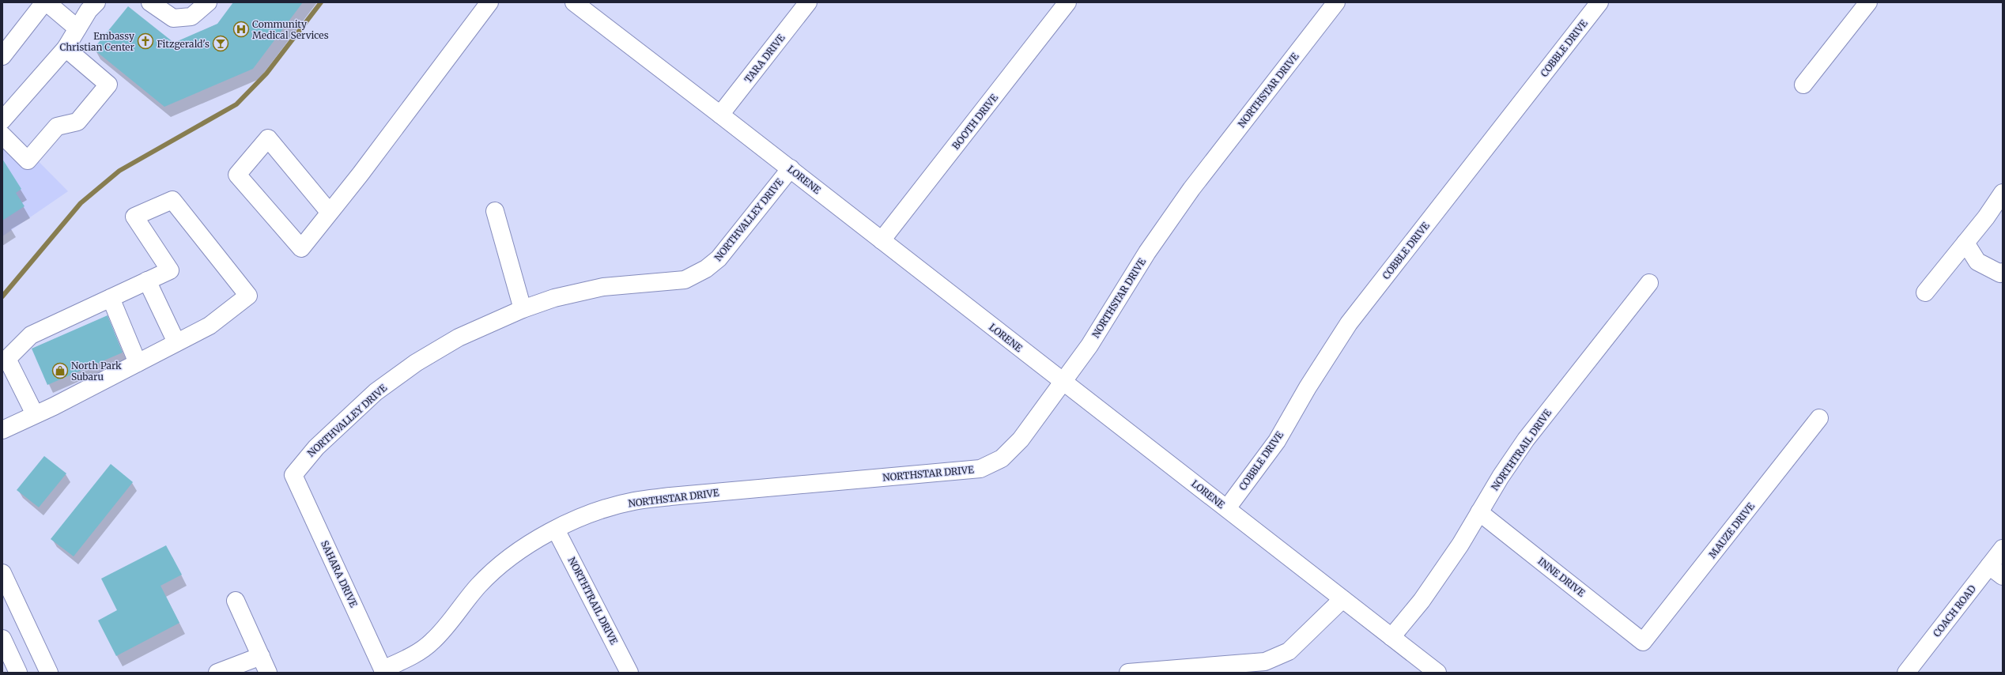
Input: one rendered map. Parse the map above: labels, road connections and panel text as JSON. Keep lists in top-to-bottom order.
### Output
{
  "streets": {
    "street": [
      "COBBLE DRIVE",
      "TARA DRIVE",
      "NORTHSTAR DRIVE",
      "BOOTH DRIVE",
      "LORENE",
      "NORTHVALLEY DRIVE",
      "NORTHTRAIL DRIVE",
      "MAUZE DRIVE",
      "SAHARA DRIVE",
      "INNE DRIVE",
      "COACH ROAD"
    ]
  },
  "crossings": [
    ["COBBLE DRIVE", "LORENE"],
    ["TARA DRIVE", "LORENE"],
    ["NORTHSTAR DRIVE", "LORENE"],
    ["NORTHSTAR DRIVE", "NORTHTRAIL DRIVE"],
    ["NORTHSTAR DRIVE", "SAHARA DRIVE"],
    ["BOOTH DRIVE", "LORENE"],
    ["LORENE", "NORTHVALLEY DRIVE"],
    ["LORENE", "NORTHTRAIL DRIVE"],
    ["NORTHVALLEY DRIVE", "SAHARA DRIVE"],
    ["NORTHTRAIL DRIVE", "INNE DRIVE"],
    ["MAUZE DRIVE", "INNE DRIVE"]
  ],
  "places": {
    "hospital": ["Community Medical Services"],
    "church": ["Embassy Christian Center"],
    "bar": ["Fitzgerald's"],
    "shop": ["North Park Subaru"]
  }
}
